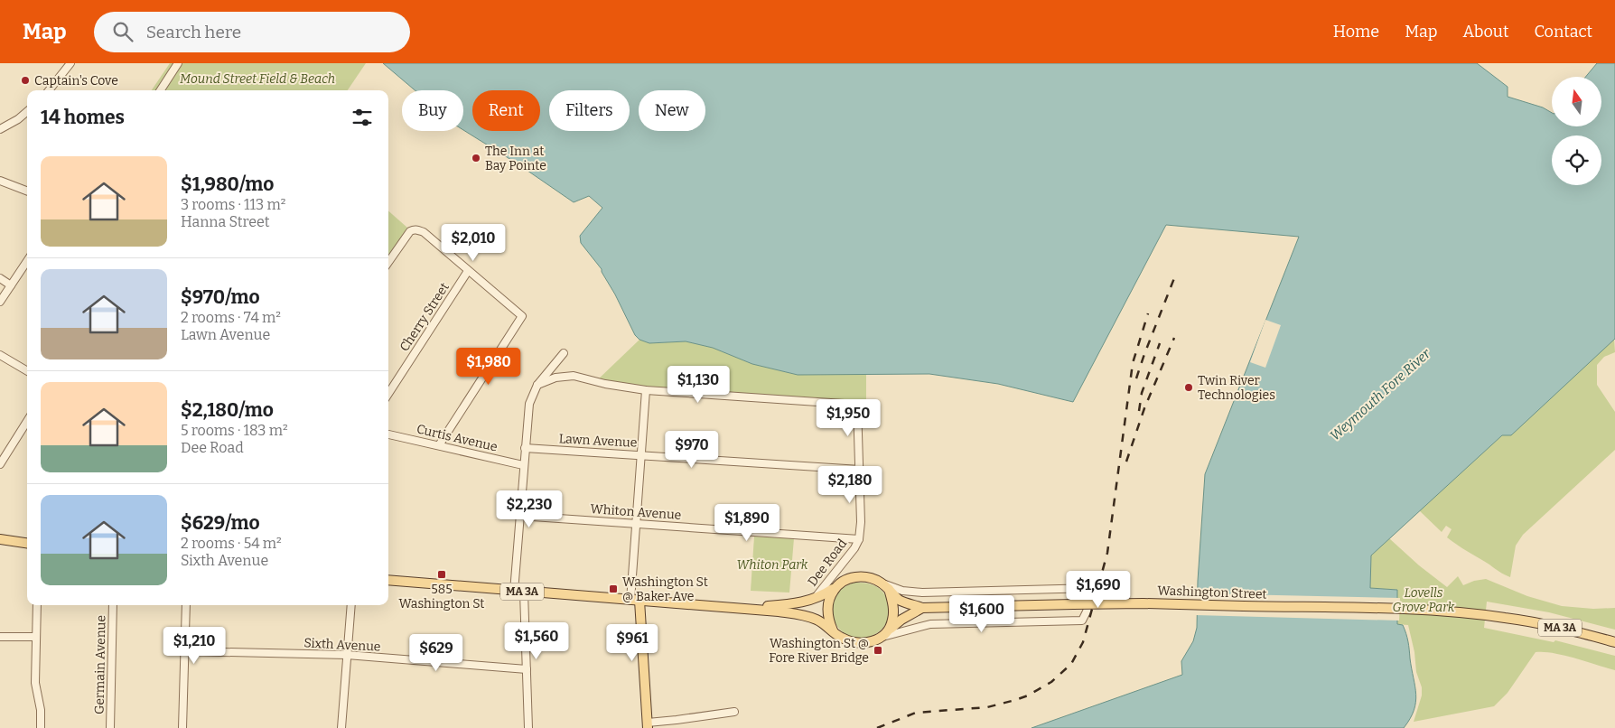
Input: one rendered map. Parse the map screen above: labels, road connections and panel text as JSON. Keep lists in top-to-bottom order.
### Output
{
  "streets": {
    "main road": ["MA 3A", "Washington Street"],
    "street": [
      "Cherry Street",
      "Curtis Avenue",
      "Lawn Avenue",
      "Whiton Avenue",
      "Dee Road",
      "Sixth Avenue",
      "Germain Avenue"
    ]
  },
  "crossings": [
    ["Lawn Avenue", "Dee Road"],
    ["Whiton Avenue", "Dee Road"],
    ["Dee Road", "MA 3A"],
    ["MA 3A", "Washington Street"]
  ],
  "water": ["Weymouth Fore River"],
  "parks": ["Mound Street Field & Beach", "Whiton Park", "Lovells Grove Park"],
  "places": {
    "other": ["Captain's Cove", "The Inn at Bay Pointe", "Twin River Technologies"],
    "transit": ["585 Washington St", "Washington St @ Baker Ave", "Washington St @ Fore River Bridge"]
  },
  "north": "top",
  "page": {
    "header": "Map",
    "search": "Search here",
    "nav": [
      "Home",
      "Map",
      "About",
      "Contact"
    ],
    "chip": [
      "Buy",
      "Rent",
      "Filters",
      "New"
    ],
    "heading": "14 homes",
    "list": [
      {
        "name": "$1,980/mo",
        "note": "3 rooms · 113 m² · Hanna Street"
      },
      {
        "name": "$970/mo",
        "note": "2 rooms · 74 m² · Lawn Avenue"
      },
      {
        "name": "$2,180/mo",
        "note": "5 rooms · 183 m² · Dee Road"
      },
      {
        "name": "$629/mo",
        "note": "2 rooms · 54 m² · Sixth Avenue"
      }
    ],
    "price": [
      "$2,010",
      "$1,980",
      "$1,130",
      "$1,950",
      "$970",
      "$2,180",
      "$2,230",
      "$1,890",
      "$1,690",
      "$1,600",
      "$1,560",
      "$961",
      "$1,210",
      "$629"
    ]
  }
}
